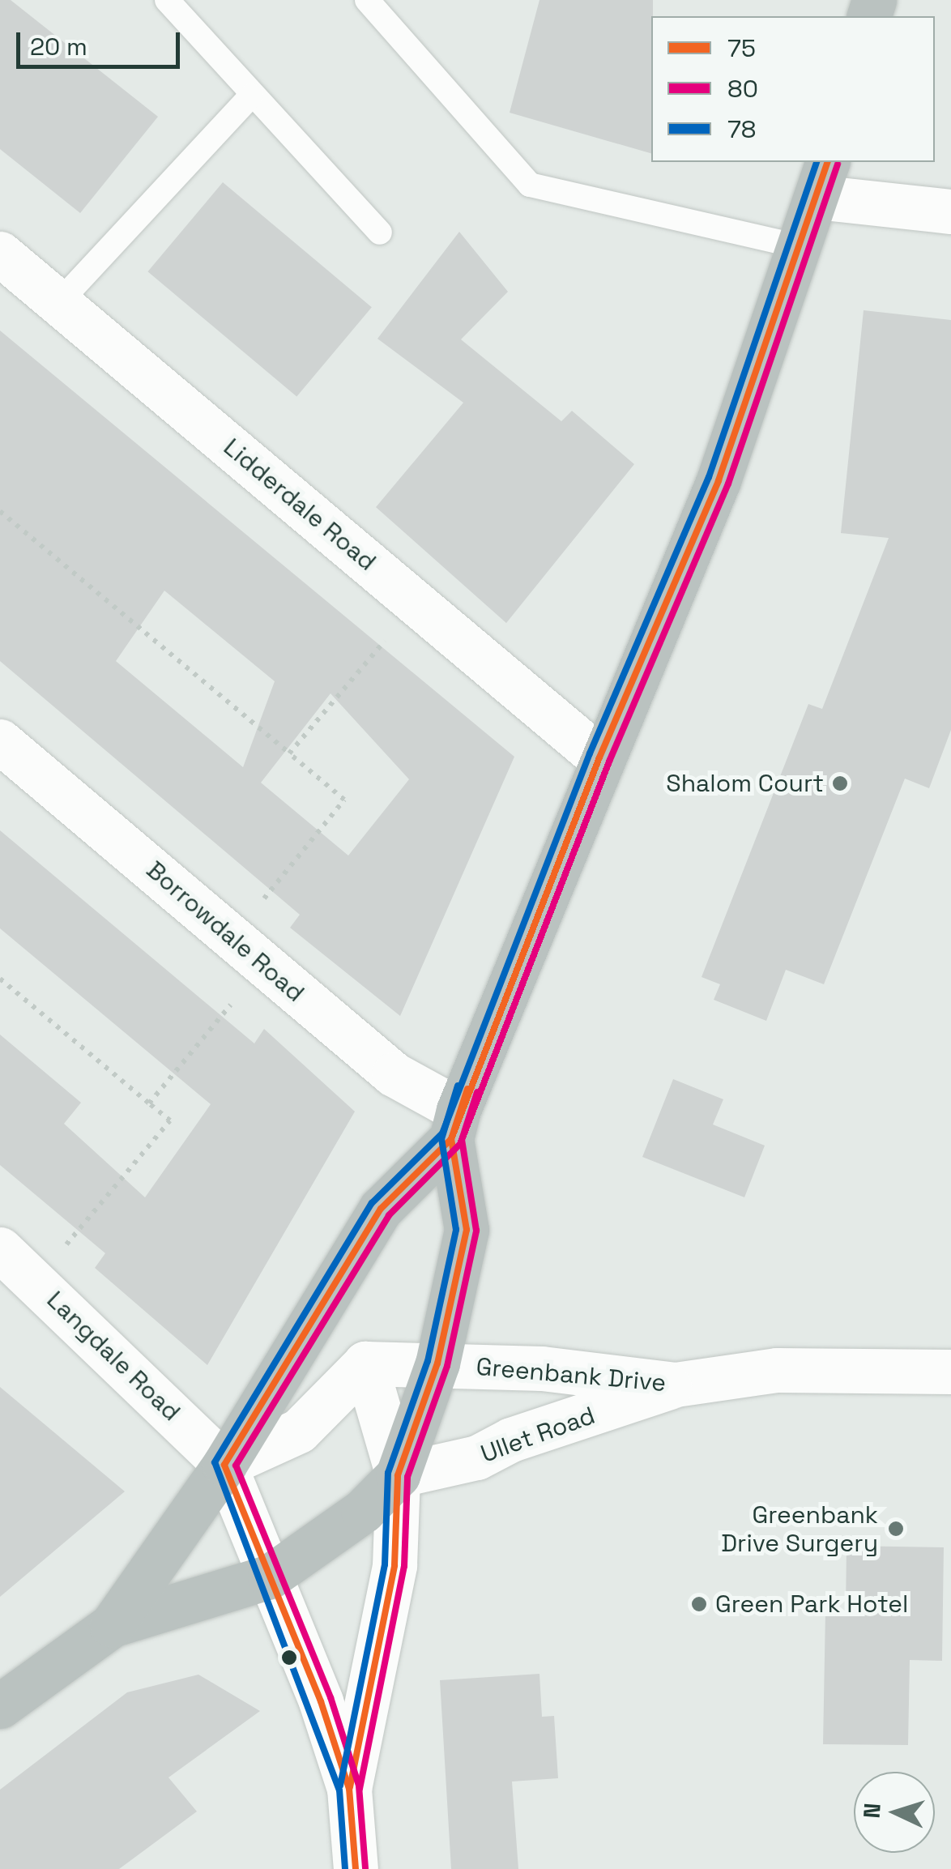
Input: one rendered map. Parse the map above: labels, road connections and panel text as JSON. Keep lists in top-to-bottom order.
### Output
{
  "streets": {
    "street": [
      "Lidderdale Road",
      "Borrowdale Road",
      "Langdale Road",
      "Greenbank Drive",
      "Ullet Road"
    ]
  },
  "crossings": [
    ["Greenbank Drive", "Ullet Road"]
  ],
  "places": ["Shalom Court", "Greenbank Drive Surgery", "Green Park Hotel"],
  "lines": ["transit line 75", "transit line 78", "transit line 80"],
  "legend": ["75", "80", "78"],
  "scale_bar": "20 m",
  "north": "left"
}
